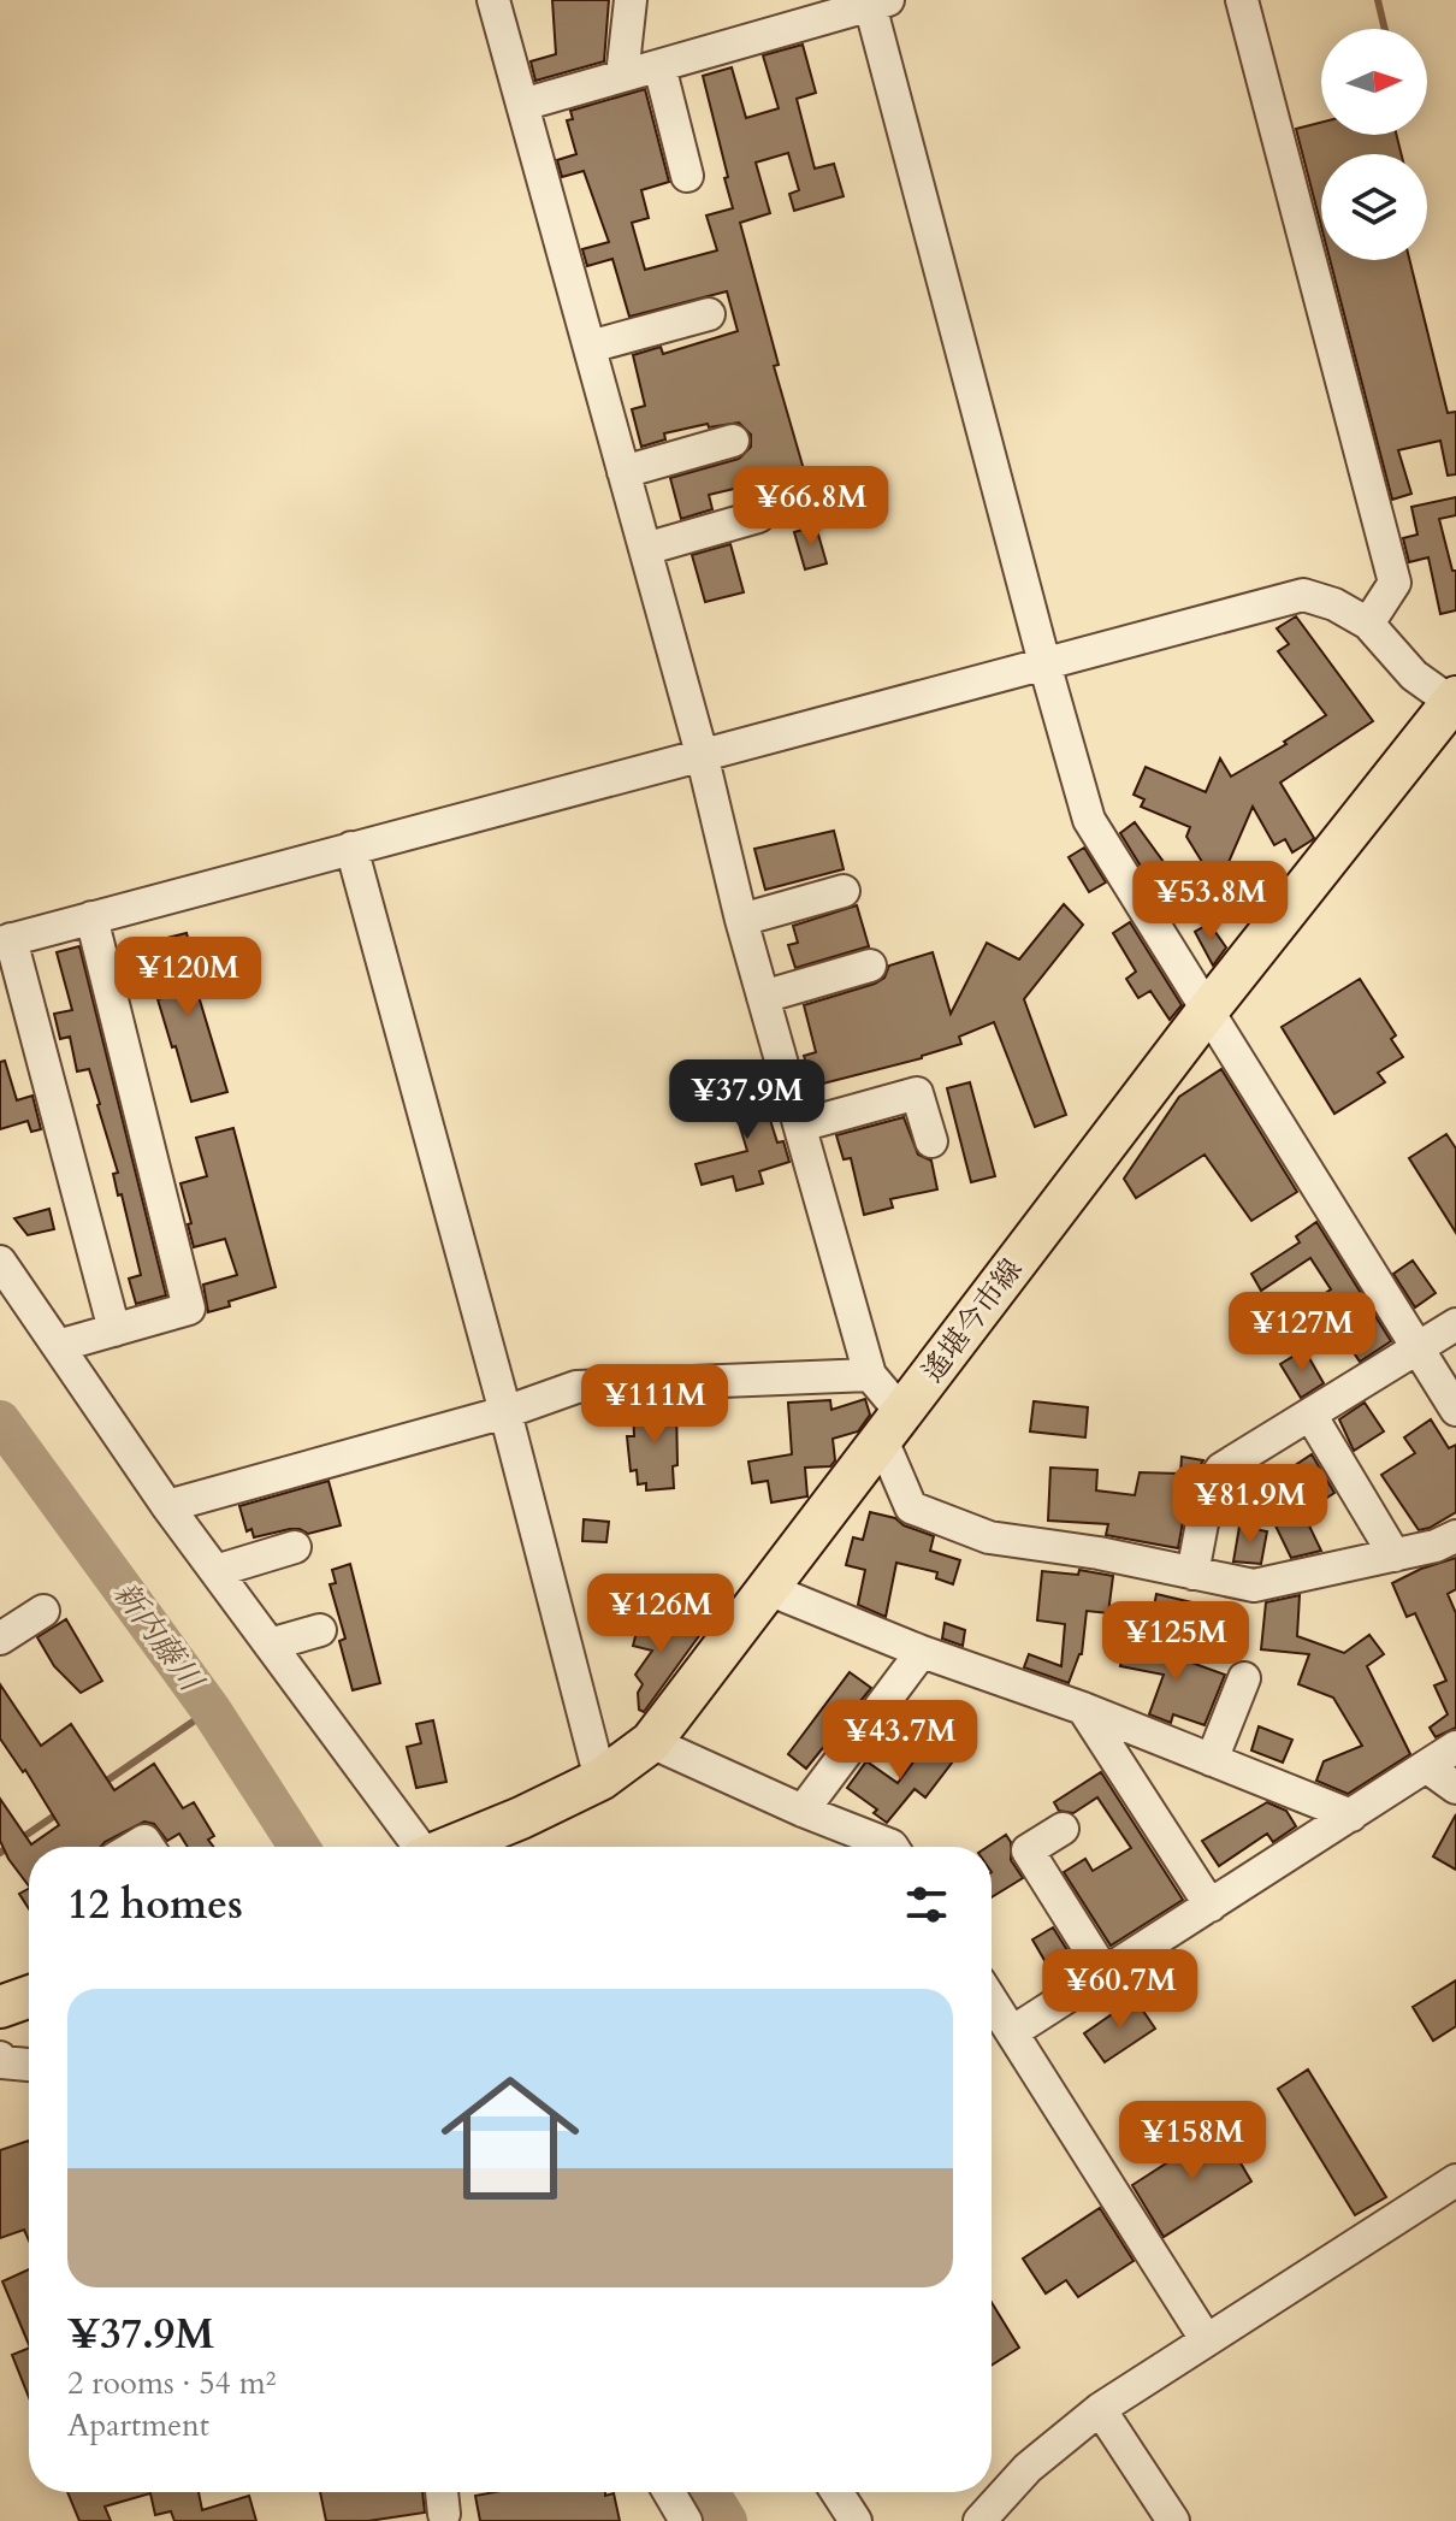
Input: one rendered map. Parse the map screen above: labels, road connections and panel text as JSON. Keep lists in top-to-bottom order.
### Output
{
  "streets": {
    "main road": ["遙堪今市線"]
  },
  "water": ["新内藤川"],
  "north": "right",
  "page": {
    "price": [
      "¥66.8M",
      "¥53.8M",
      "¥120M",
      "¥37.9M",
      "¥127M",
      "¥111M",
      "¥81.9M",
      "¥126M",
      "¥125M",
      "¥43.7M",
      "¥60.7M",
      "¥158M"
    ],
    "heading": "12 homes",
    "list": [
      {
        "name": "¥37.9M",
        "note": "2 rooms · 54 m² · Apartment"
      }
    ]
  }
}
